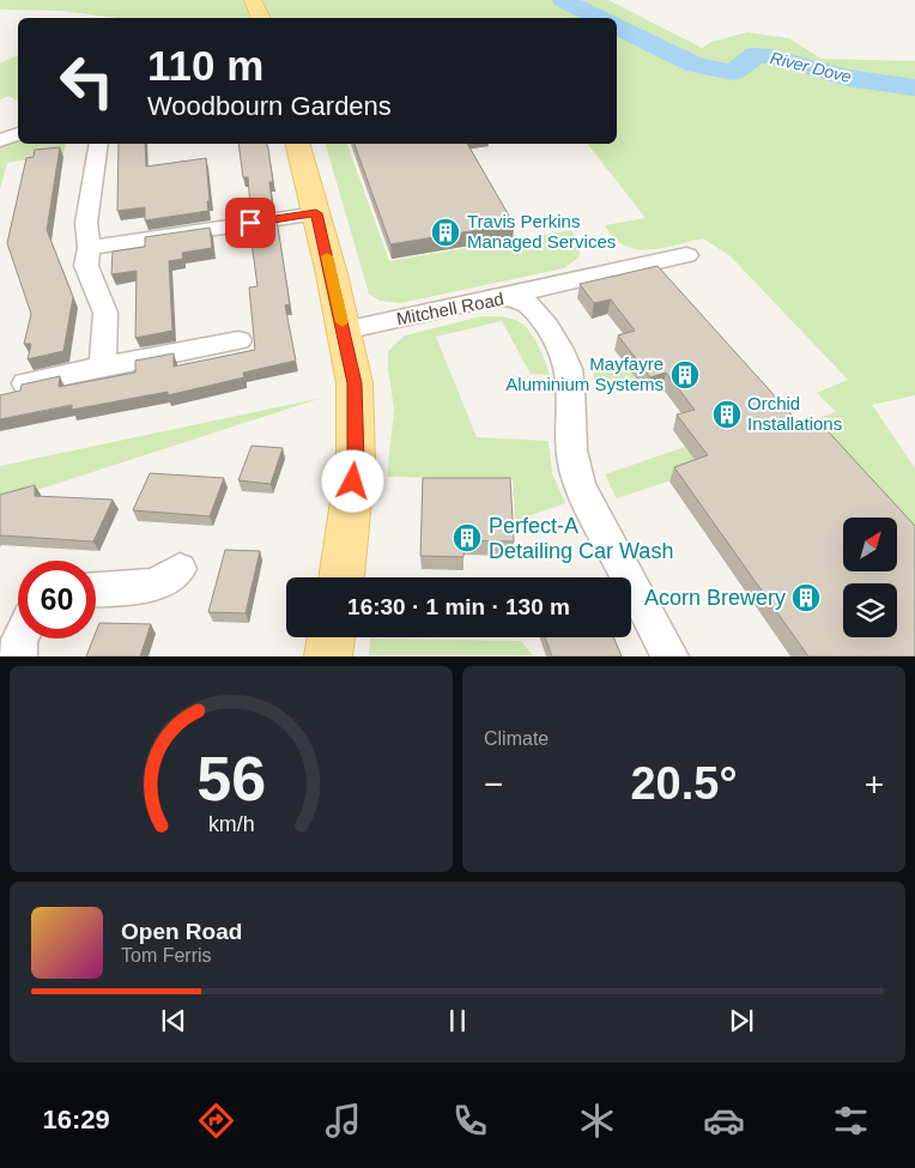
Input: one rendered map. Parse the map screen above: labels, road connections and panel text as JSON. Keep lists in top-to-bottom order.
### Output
{
  "streets": {
    "street": ["Mitchell Road"]
  },
  "water": ["River Dove"],
  "places": {
    "building": [
      "Travis Perkins Managed Services",
      "Mayfayre Aluminium Systems",
      "Orchid Installations",
      "Perfect-A Detailing Car Wash",
      "Acorn Brewery"
    ]
  },
  "north": "top right",
  "page": {
    "turn": ["110 m", "Woodbourn Gardens"],
    "limit": "60",
    "trip": "16:30 · 1 min · 130 m",
    "tile": "Climate",
    "heat": ["−", "20.5°", "+"],
    "song": ["Open Road", "Tom Ferris"],
    "tabs": "16:29",
    "gauge": ["56", "km/h"]
  }
}
